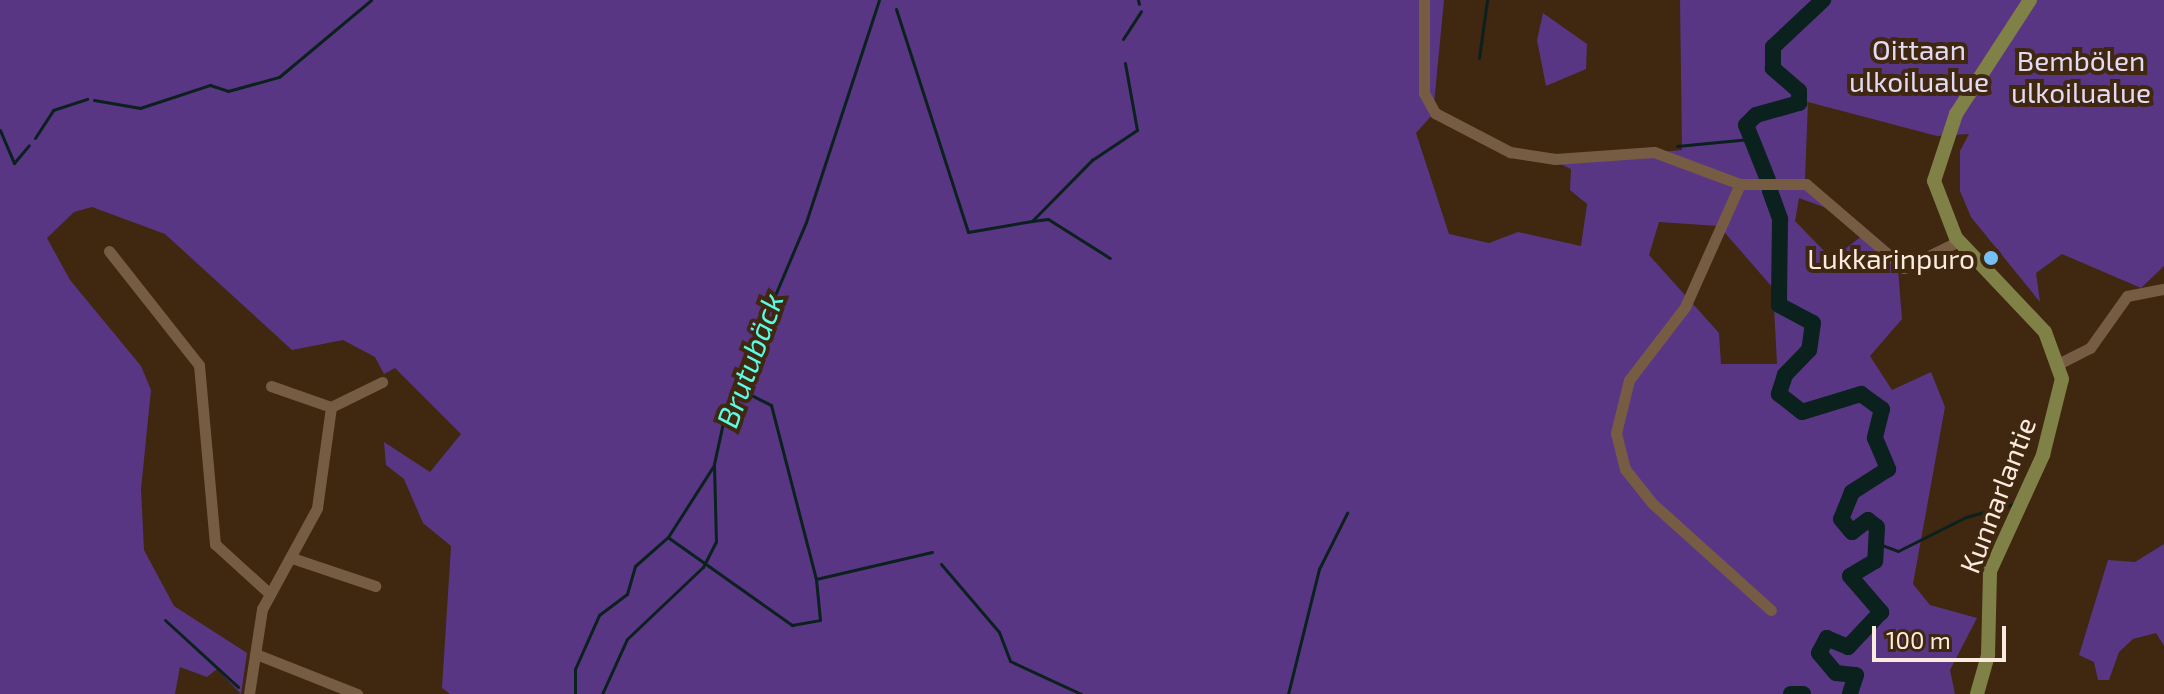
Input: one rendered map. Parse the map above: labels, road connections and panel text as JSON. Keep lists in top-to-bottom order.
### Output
{
  "streets": {
    "main road": ["Kunnarlantie"]
  },
  "water": ["Brutubäck"],
  "parks": ["Oittaan ulkoilualue", "Bembölen ulkoilualue"],
  "places": ["Lukkarinpuro"],
  "scale_bar": "100 m"
}
